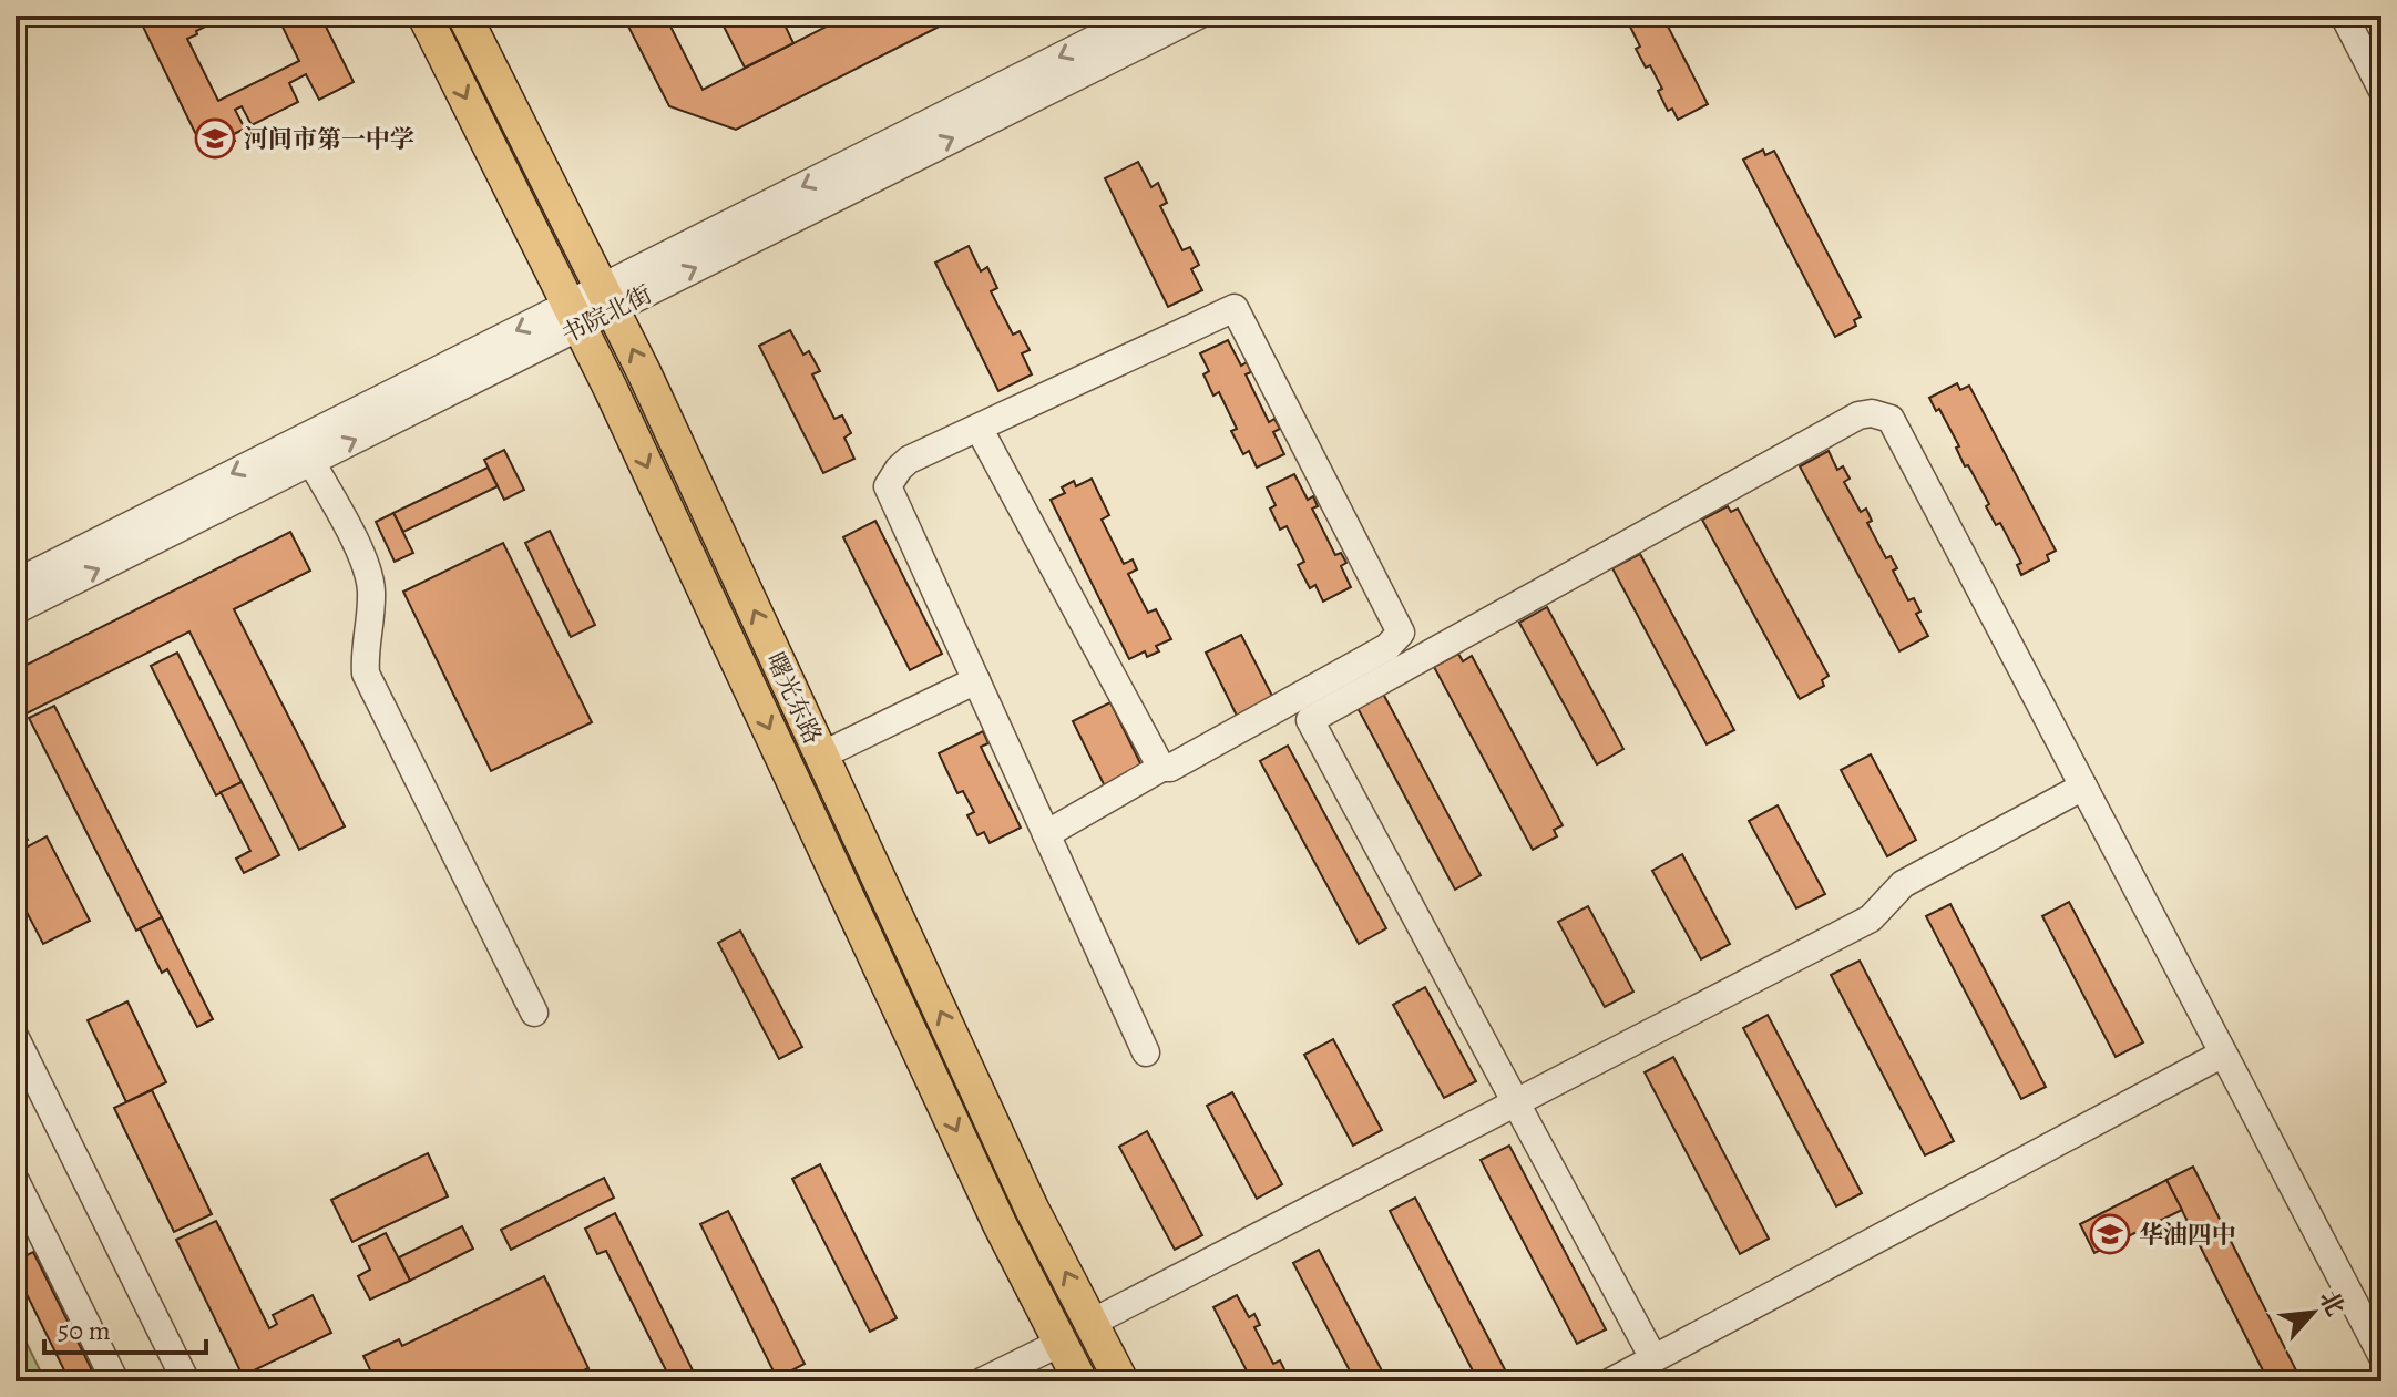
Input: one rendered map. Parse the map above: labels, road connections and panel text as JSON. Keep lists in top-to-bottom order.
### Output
{
  "streets": {
    "main road": ["曙光东路"],
    "street": ["书院北街"]
  },
  "crossings": [
    ["书院北街", "曙光东路"]
  ],
  "places": {
    "school or university": ["河间市第一中学", "华油四中"]
  },
  "scale_bar": "50 m",
  "north": "top right"
}
